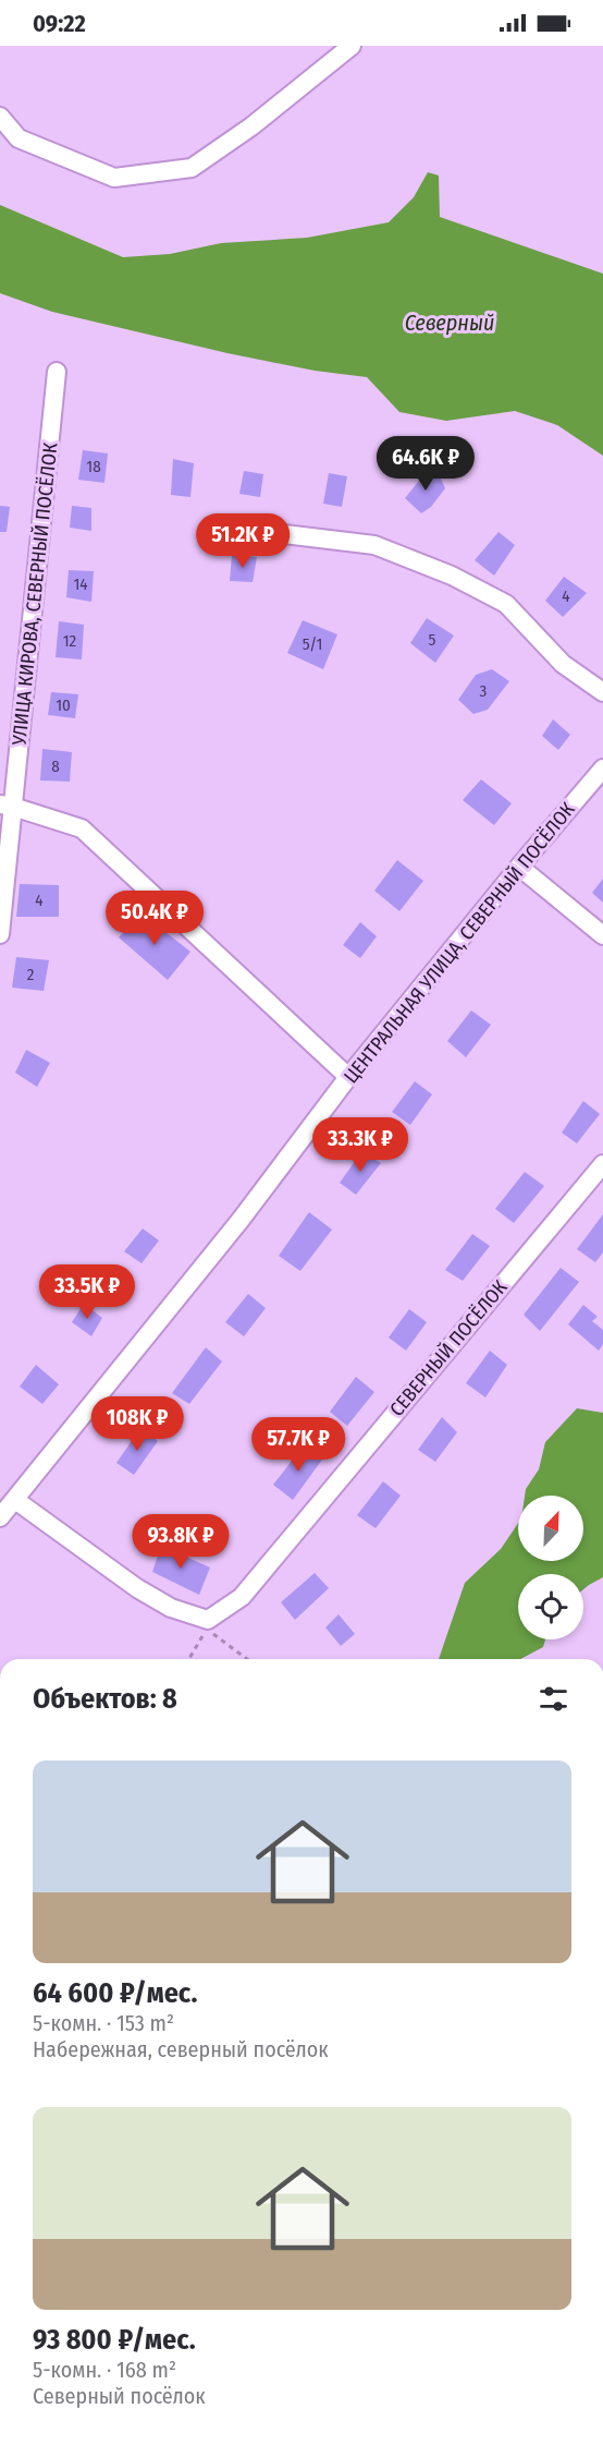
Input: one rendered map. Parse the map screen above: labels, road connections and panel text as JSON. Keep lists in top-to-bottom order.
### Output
{
  "streets": {
    "street": ["УЛИЦА КИРОВА, СЕВЕРНЫЙ ПОСЁЛОК", "ЦЕНТРАЛЬНАЯ УЛИЦА, СЕВЕРНЫЙ ПОСЁЛОК", "СЕВЕРНЫЙ ПОСЁЛОК"]
  },
  "crossings": [
    ["ЦЕНТРАЛЬНАЯ УЛИЦА, СЕВЕРНЫЙ ПОСЁЛОК", "СЕВЕРНЫЙ ПОСЁЛОК"]
  ],
  "water": ["Северный"],
  "house_numbers": [
    "18",
    "14",
    "4",
    "5",
    "12",
    "5/1",
    "3",
    "10",
    "8",
    "4",
    "2"
  ],
  "north": "top right",
  "page": {
    "status": "09:22",
    "price": [
      "64.6K ₽",
      "51.2K ₽",
      "50.4K ₽",
      "33.3K ₽",
      "33.5K ₽",
      "108K ₽",
      "57.7K ₽",
      "93.8K ₽"
    ],
    "heading": "Объектов: 8",
    "list": [
      {
        "name": "64 600 ₽/мес.",
        "note": "5-комн. · 153 m² · Набережная, северный посёлок"
      },
      {
        "name": "93 800 ₽/мес.",
        "note": "5-комн. · 168 m² · Северный посёлок"
      }
    ]
  }
}
